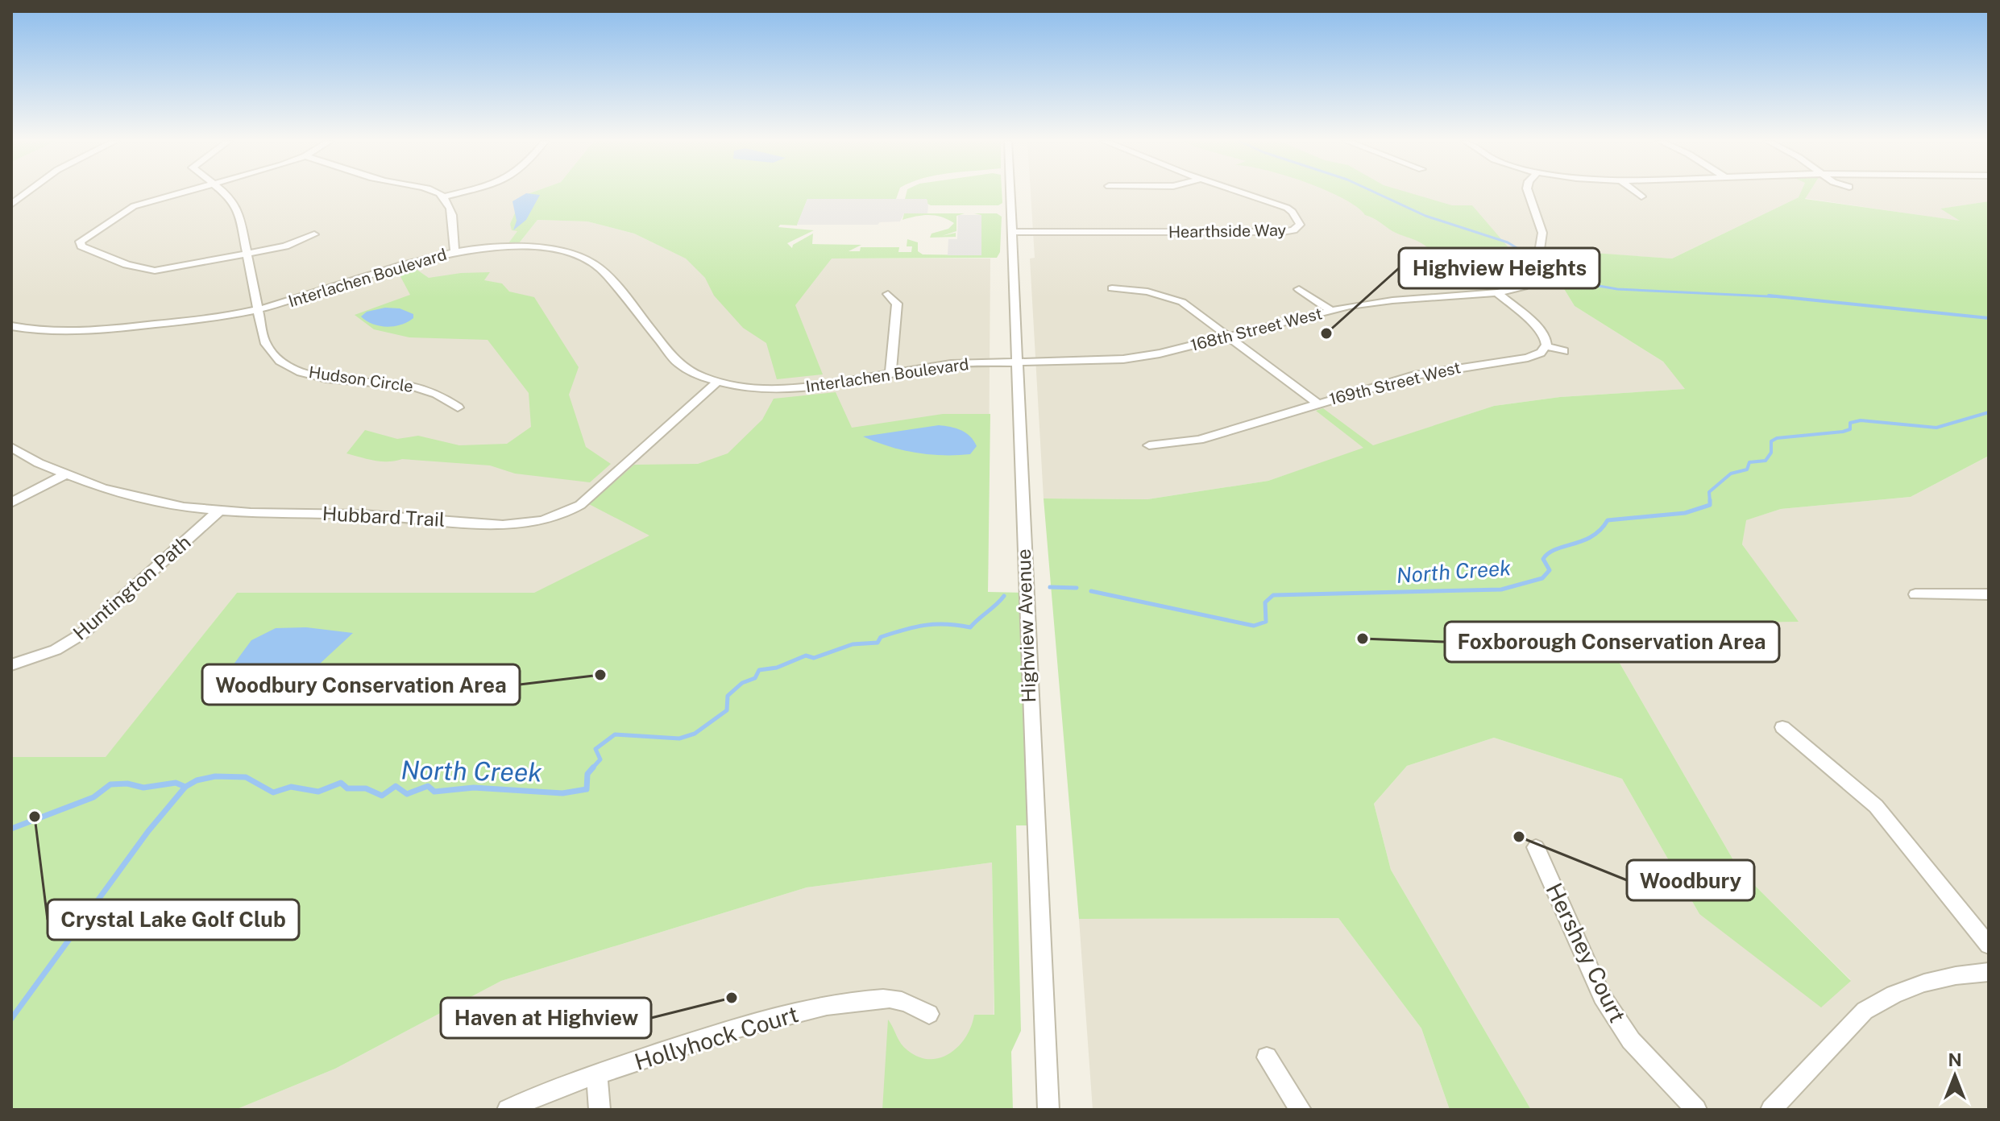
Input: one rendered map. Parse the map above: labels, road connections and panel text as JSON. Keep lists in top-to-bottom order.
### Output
{
  "streets": {
    "street": [
      "Hearthside Way",
      "Interlachen Boulevard",
      "168th Street West",
      "Hudson Circle",
      "169th Street West",
      "Hubbard Trail",
      "Huntington Path",
      "Highview Avenue",
      "Hershey Court",
      "Hollyhock Court"
    ]
  },
  "crossings": [
    ["Hearthside Way", "Highview Avenue"],
    ["Interlachen Boulevard", "168th Street West"],
    ["Interlachen Boulevard", "Hudson Circle"],
    ["Interlachen Boulevard", "Hubbard Trail"],
    ["Interlachen Boulevard", "Highview Avenue"],
    ["168th Street West", "Highview Avenue"],
    ["Hubbard Trail", "Huntington Path"]
  ],
  "water": ["North Creek"],
  "places": [
    "Highview Heights",
    "Foxborough Conservation Area",
    "Woodbury Conservation Area",
    "Crystal Lake Golf Club",
    "Woodbury",
    "Haven at Highview"
  ],
  "north": "top"
}
